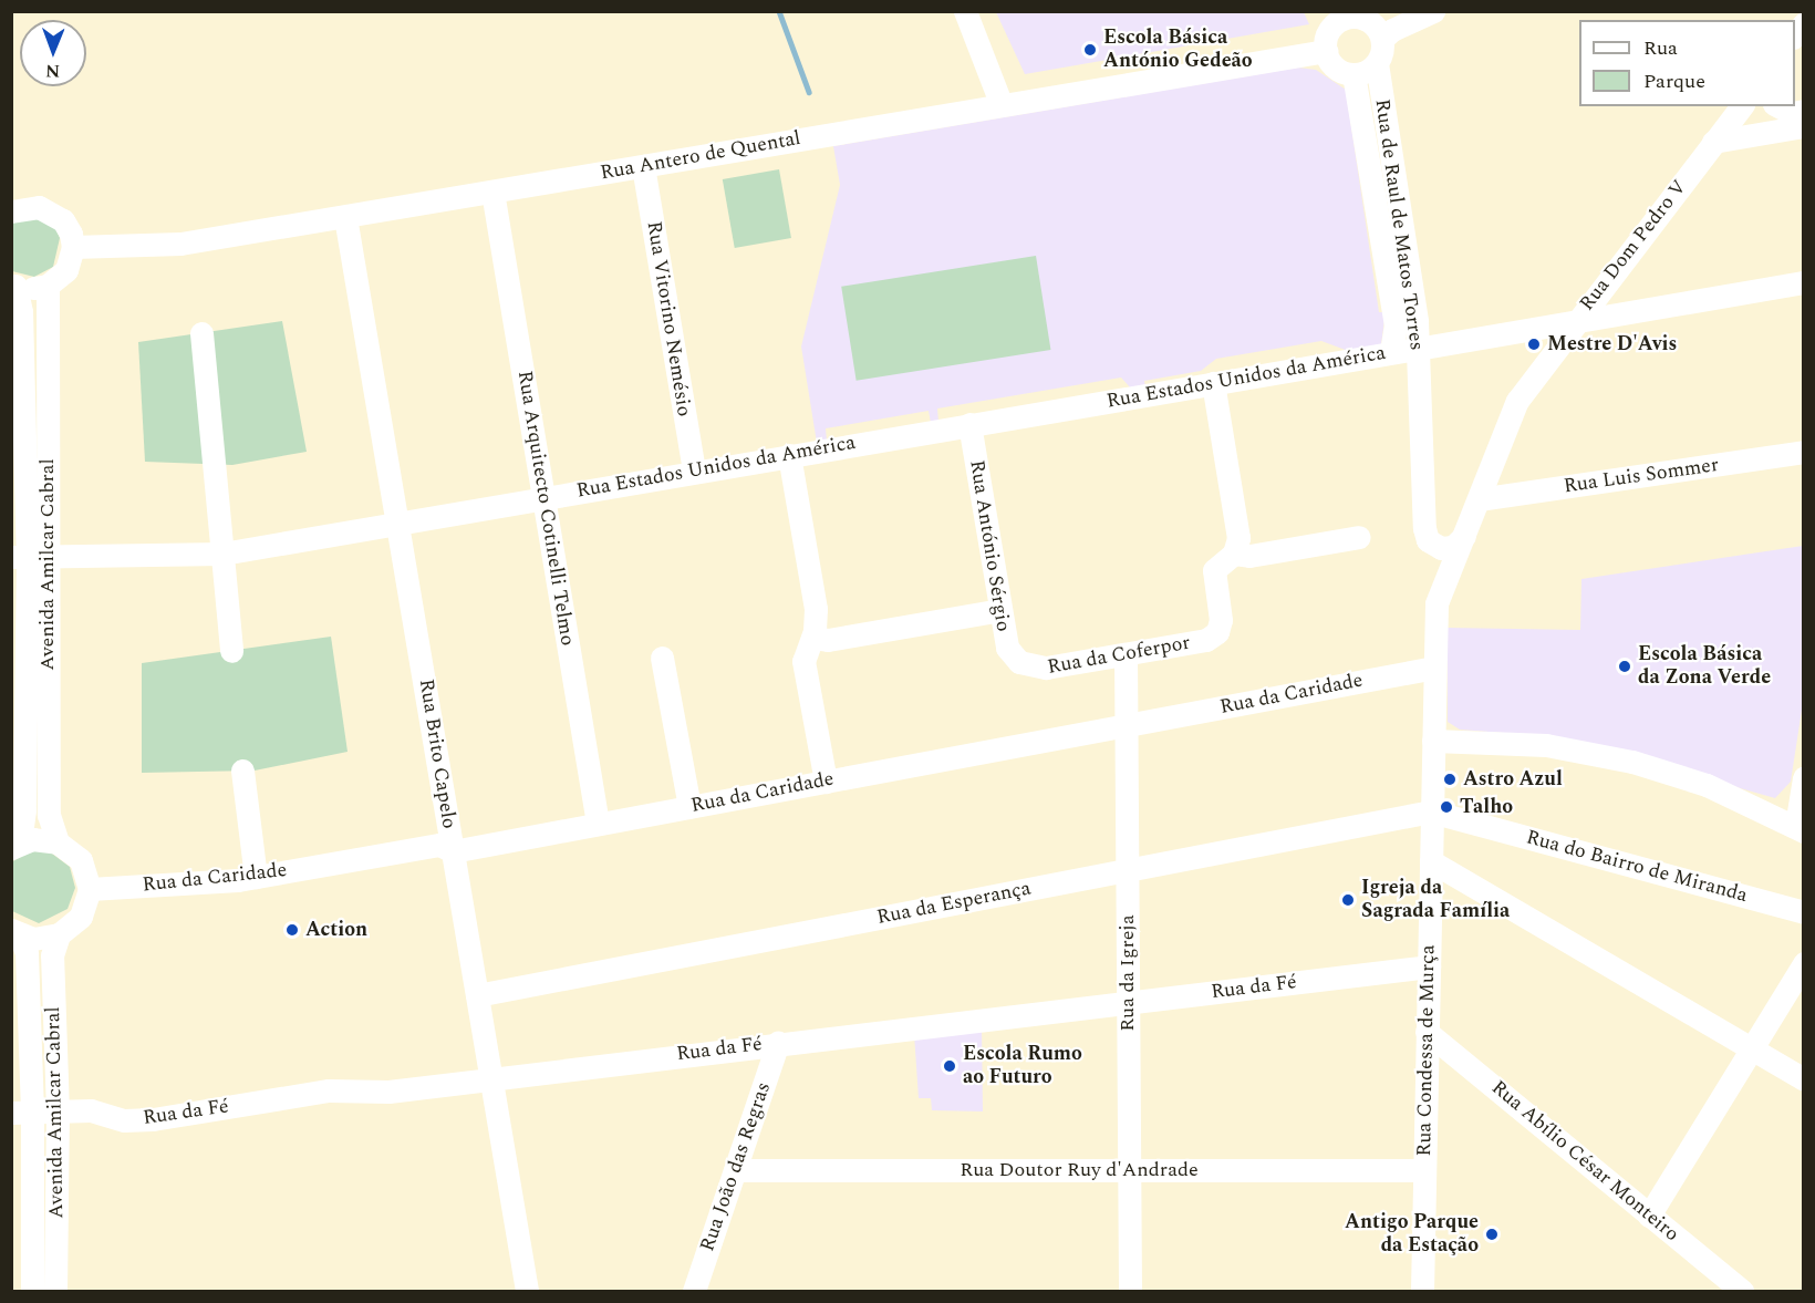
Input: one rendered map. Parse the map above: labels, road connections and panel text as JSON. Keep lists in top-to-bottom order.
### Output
{
  "streets": {
    "street": [
      "Rua Antero de Quental",
      "Rua de Raul de Matos Torres",
      "Rua Dom Pedro V",
      "Rua Vitorino Nemésio",
      "Rua Estados Unidos da América",
      "Rua Luis Sommer",
      "Rua Arquitecto Cotinelli Telmo",
      "Rua António Sérgio",
      "Avenida Amilcar Cabral",
      "Rua da Coferpor",
      "Rua da Caridade",
      "Rua Brito Capelo",
      "Rua do Bairro de Miranda",
      "Rua da Esperança",
      "Rua da Igreja",
      "Rua da Fé",
      "Rua Condessa de Murça",
      "Rua Abílio César Monteiro",
      "Rua João das Regras",
      "Rua Doutor Ruy d'Andrade"
    ]
  },
  "crossings": [
    ["Rua Antero de Quental", "Rua de Raul de Matos Torres"],
    ["Rua Antero de Quental", "Rua Vitorino Nemésio"],
    ["Rua Antero de Quental", "Rua Arquitecto Cotinelli Telmo"],
    ["Rua Antero de Quental", "Rua Brito Capelo"],
    ["Rua de Raul de Matos Torres", "Rua Dom Pedro V"],
    ["Rua de Raul de Matos Torres", "Rua Estados Unidos da América"],
    ["Rua de Raul de Matos Torres", "Rua Condessa de Murça"],
    ["Rua Dom Pedro V", "Rua Estados Unidos da América"],
    ["Rua Dom Pedro V", "Rua Luis Sommer"],
    ["Rua Dom Pedro V", "Rua Condessa de Murça"],
    ["Rua Vitorino Nemésio", "Rua Estados Unidos da América"],
    ["Rua Estados Unidos da América", "Rua Arquitecto Cotinelli Telmo"],
    ["Rua Estados Unidos da América", "Rua António Sérgio"],
    ["Rua Estados Unidos da América", "Avenida Amilcar Cabral"],
    ["Rua Estados Unidos da América", "Rua Brito Capelo"],
    ["Rua Arquitecto Cotinelli Telmo", "Rua da Caridade"],
    ["Rua António Sérgio", "Rua da Coferpor"],
    ["Avenida Amilcar Cabral", "Rua da Fé"],
    ["Rua da Coferpor", "Rua da Igreja"],
    ["Rua da Caridade", "Rua Brito Capelo"],
    ["Rua da Caridade", "Rua da Igreja"],
    ["Rua da Caridade", "Rua Condessa de Murça"],
    ["Rua Brito Capelo", "Rua da Esperança"],
    ["Rua Brito Capelo", "Rua da Fé"],
    ["Rua do Bairro de Miranda", "Rua da Esperança"],
    ["Rua do Bairro de Miranda", "Rua Condessa de Murça"],
    ["Rua da Esperança", "Rua da Igreja"],
    ["Rua da Esperança", "Rua Condessa de Murça"],
    ["Rua da Igreja", "Rua da Fé"],
    ["Rua da Igreja", "Rua Doutor Ruy d'Andrade"],
    ["Rua da Fé", "Rua Condessa de Murça"],
    ["Rua da Fé", "Rua João das Regras"],
    ["Rua Condessa de Murça", "Rua Abílio César Monteiro"],
    ["Rua Condessa de Murça", "Rua Doutor Ruy d'Andrade"],
    ["Rua João das Regras", "Rua Doutor Ruy d'Andrade"]
  ],
  "places": [
    "Escola Básica António Gedeão",
    "Mestre D'Avis",
    "Escola Básica da Zona Verde",
    "Astro Azul",
    "Talho",
    "Igreja da Sagrada Família",
    "Action",
    "Escola Rumo ao Futuro",
    "Antigo Parque da Estação"
  ],
  "legend": ["Rua", "Parque"],
  "north": "bottom"
}
